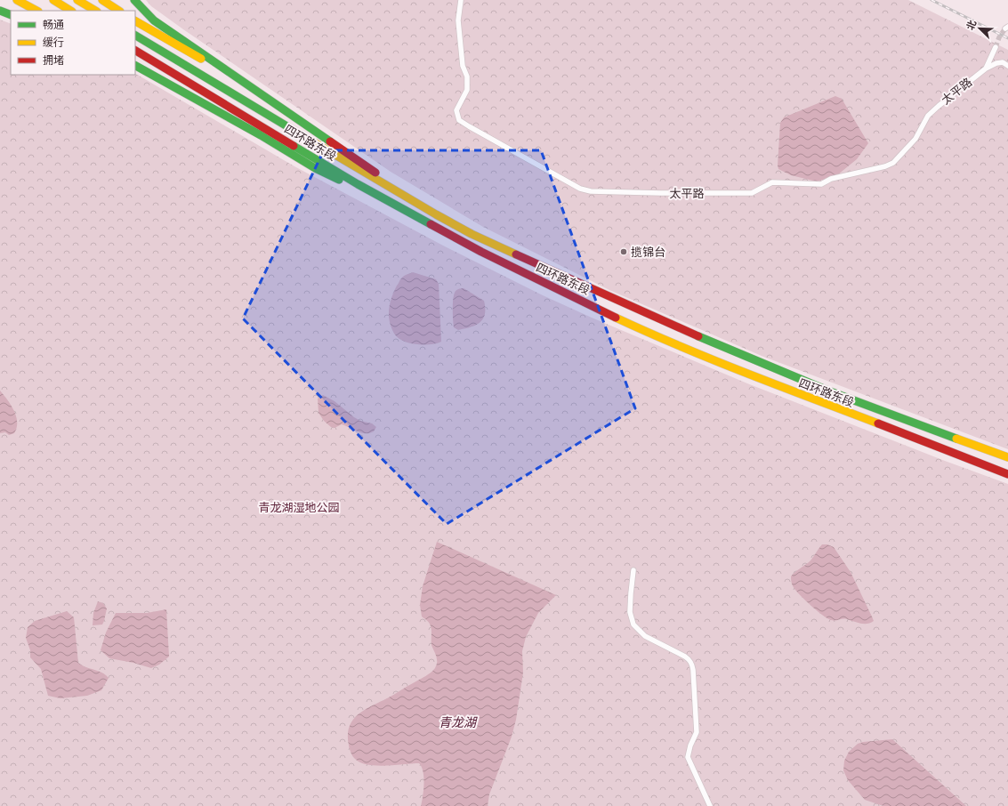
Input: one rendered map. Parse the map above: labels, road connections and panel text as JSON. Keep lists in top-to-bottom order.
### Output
{
  "streets": {
    "highway": ["四环路东段"],
    "street": ["太平路"]
  },
  "water": ["青龙湖"],
  "parks": ["青龙湖湿地公园"],
  "places": ["揽锦台"],
  "legend": ["畅通", "缓行", "拥堵"],
  "north": "top left"
}
